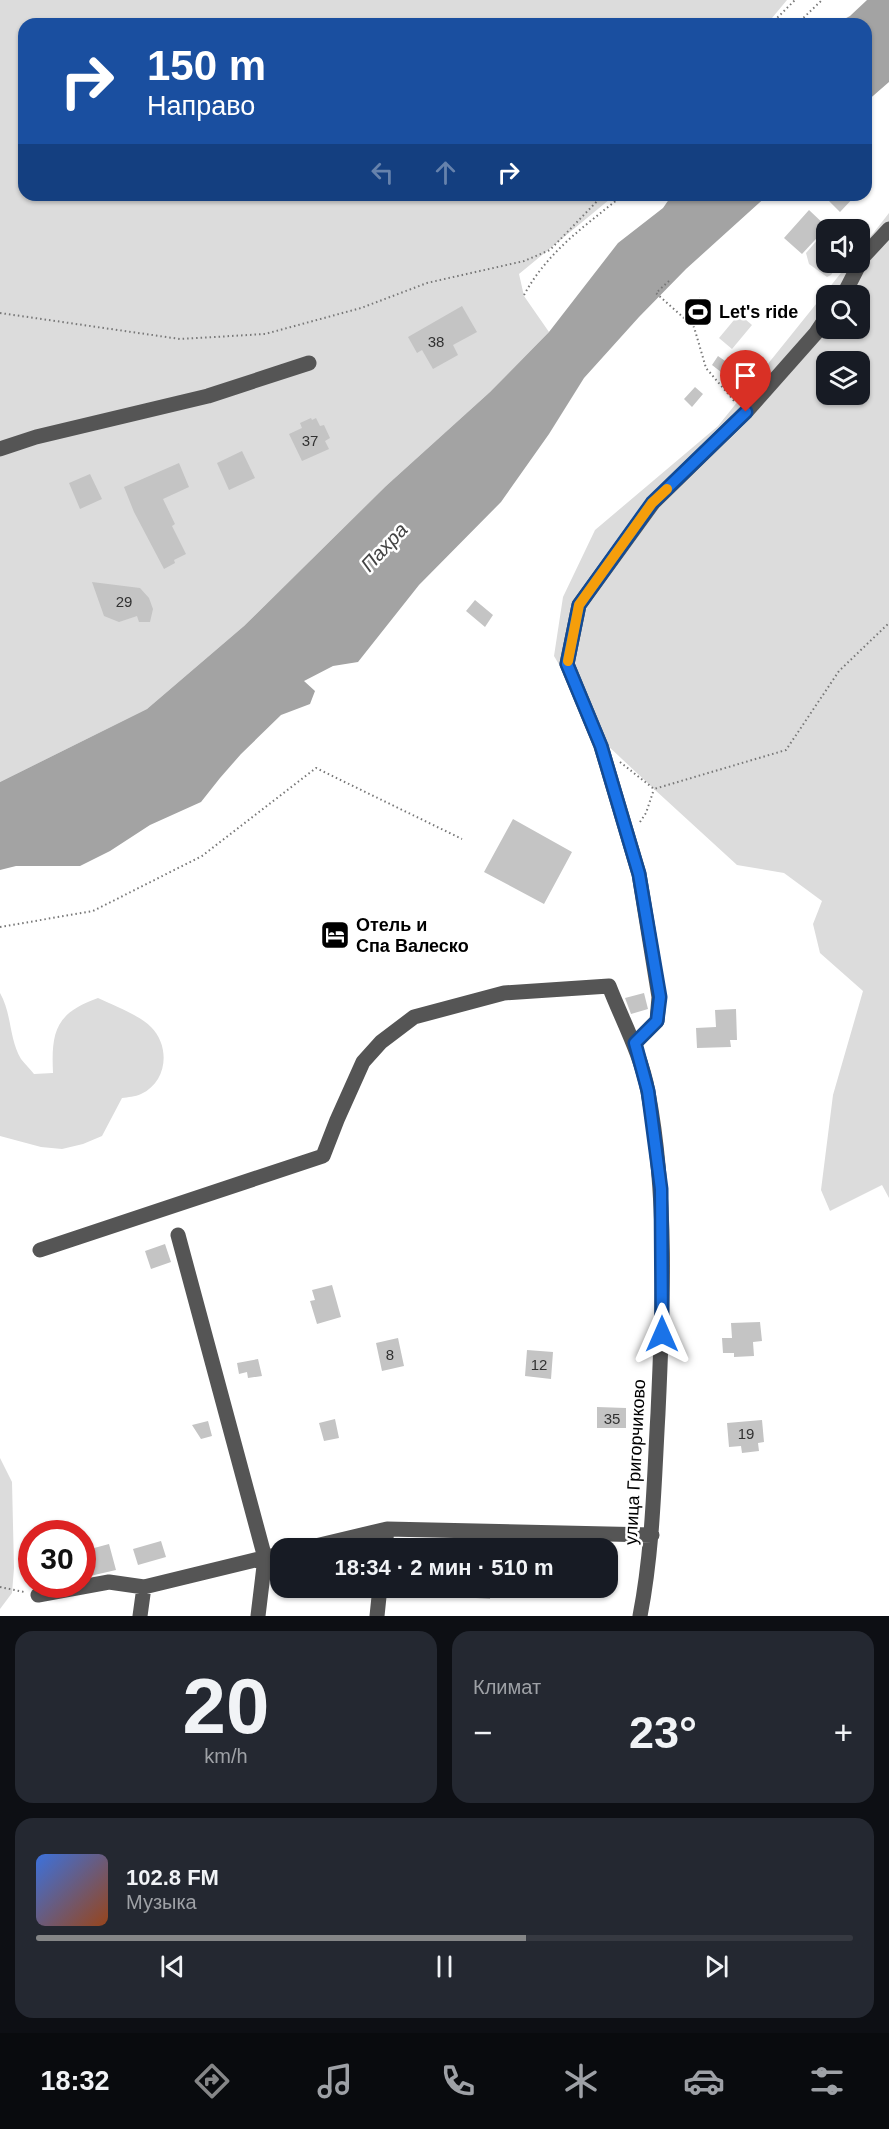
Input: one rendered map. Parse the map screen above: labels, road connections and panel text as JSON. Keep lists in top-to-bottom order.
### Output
{
  "streets": {
    "street": ["улица Григорчиково"]
  },
  "water": ["Пахра"],
  "places": {
    "sports": ["Let's ride"],
    "hotel": ["Отель и Спа Валеско"]
  },
  "house_numbers": [
    "38",
    "37",
    "29",
    "8",
    "12",
    "35",
    "19"
  ],
  "page": {
    "turn": ["150 m", "Направо"],
    "limit": "30",
    "trip": "18:34 · 2 мин · 510 m",
    "tile": [
      ["20", "km/h"],
      "Климат"
    ],
    "heat": ["−", "23°", "+"],
    "song": ["102.8 FM", "Музыка"],
    "tabs": "18:32"
  }
}
